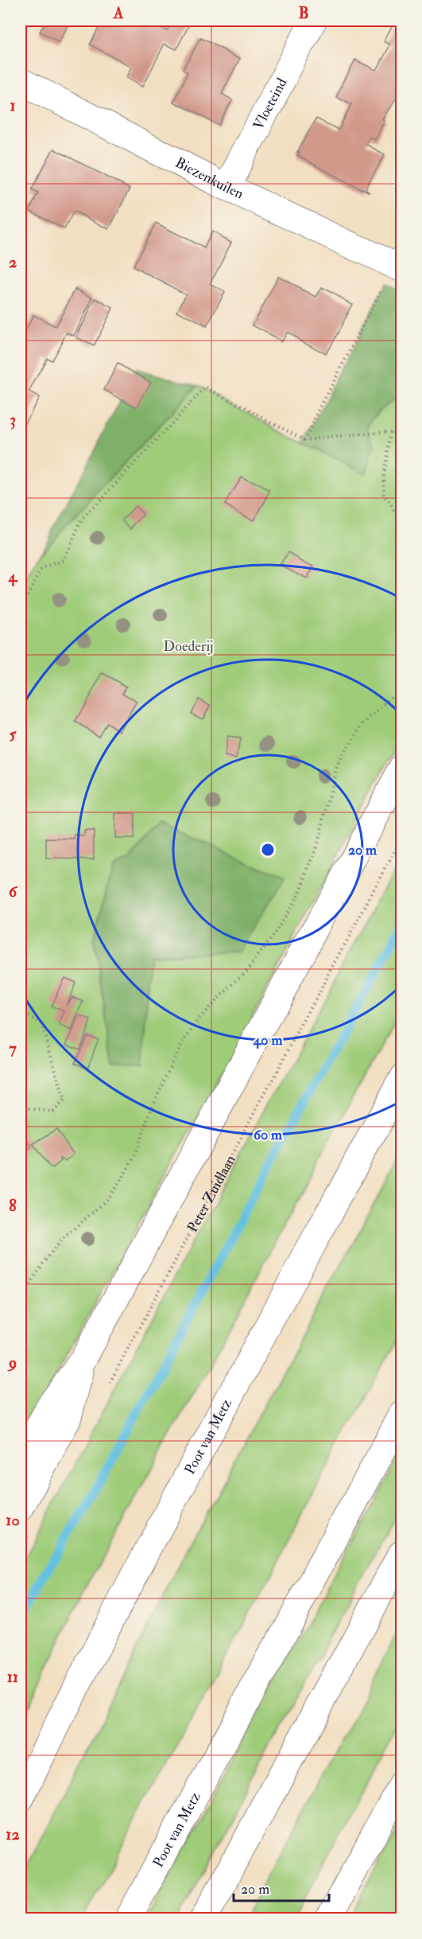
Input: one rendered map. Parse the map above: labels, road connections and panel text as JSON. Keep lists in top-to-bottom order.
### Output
{
  "streets": {
    "main road": ["Vloeteind", "Biezenkuilen", "Poot van Metz"],
    "path": ["Peter Zuidlaan"]
  },
  "crossings": [
    ["Vloeteind", "Biezenkuilen"]
  ],
  "parks": ["Doederij"],
  "scale_bar": "20 m",
  "grid": {
    "columns": ["A", "B"],
    "rows": [
      "1",
      "2",
      "3",
      "4",
      "5",
      "6",
      "7",
      "8",
      "9",
      "10",
      "11",
      "12"
    ]
  },
  "rings": ["20 m", "40 m", "60 m"]
}
